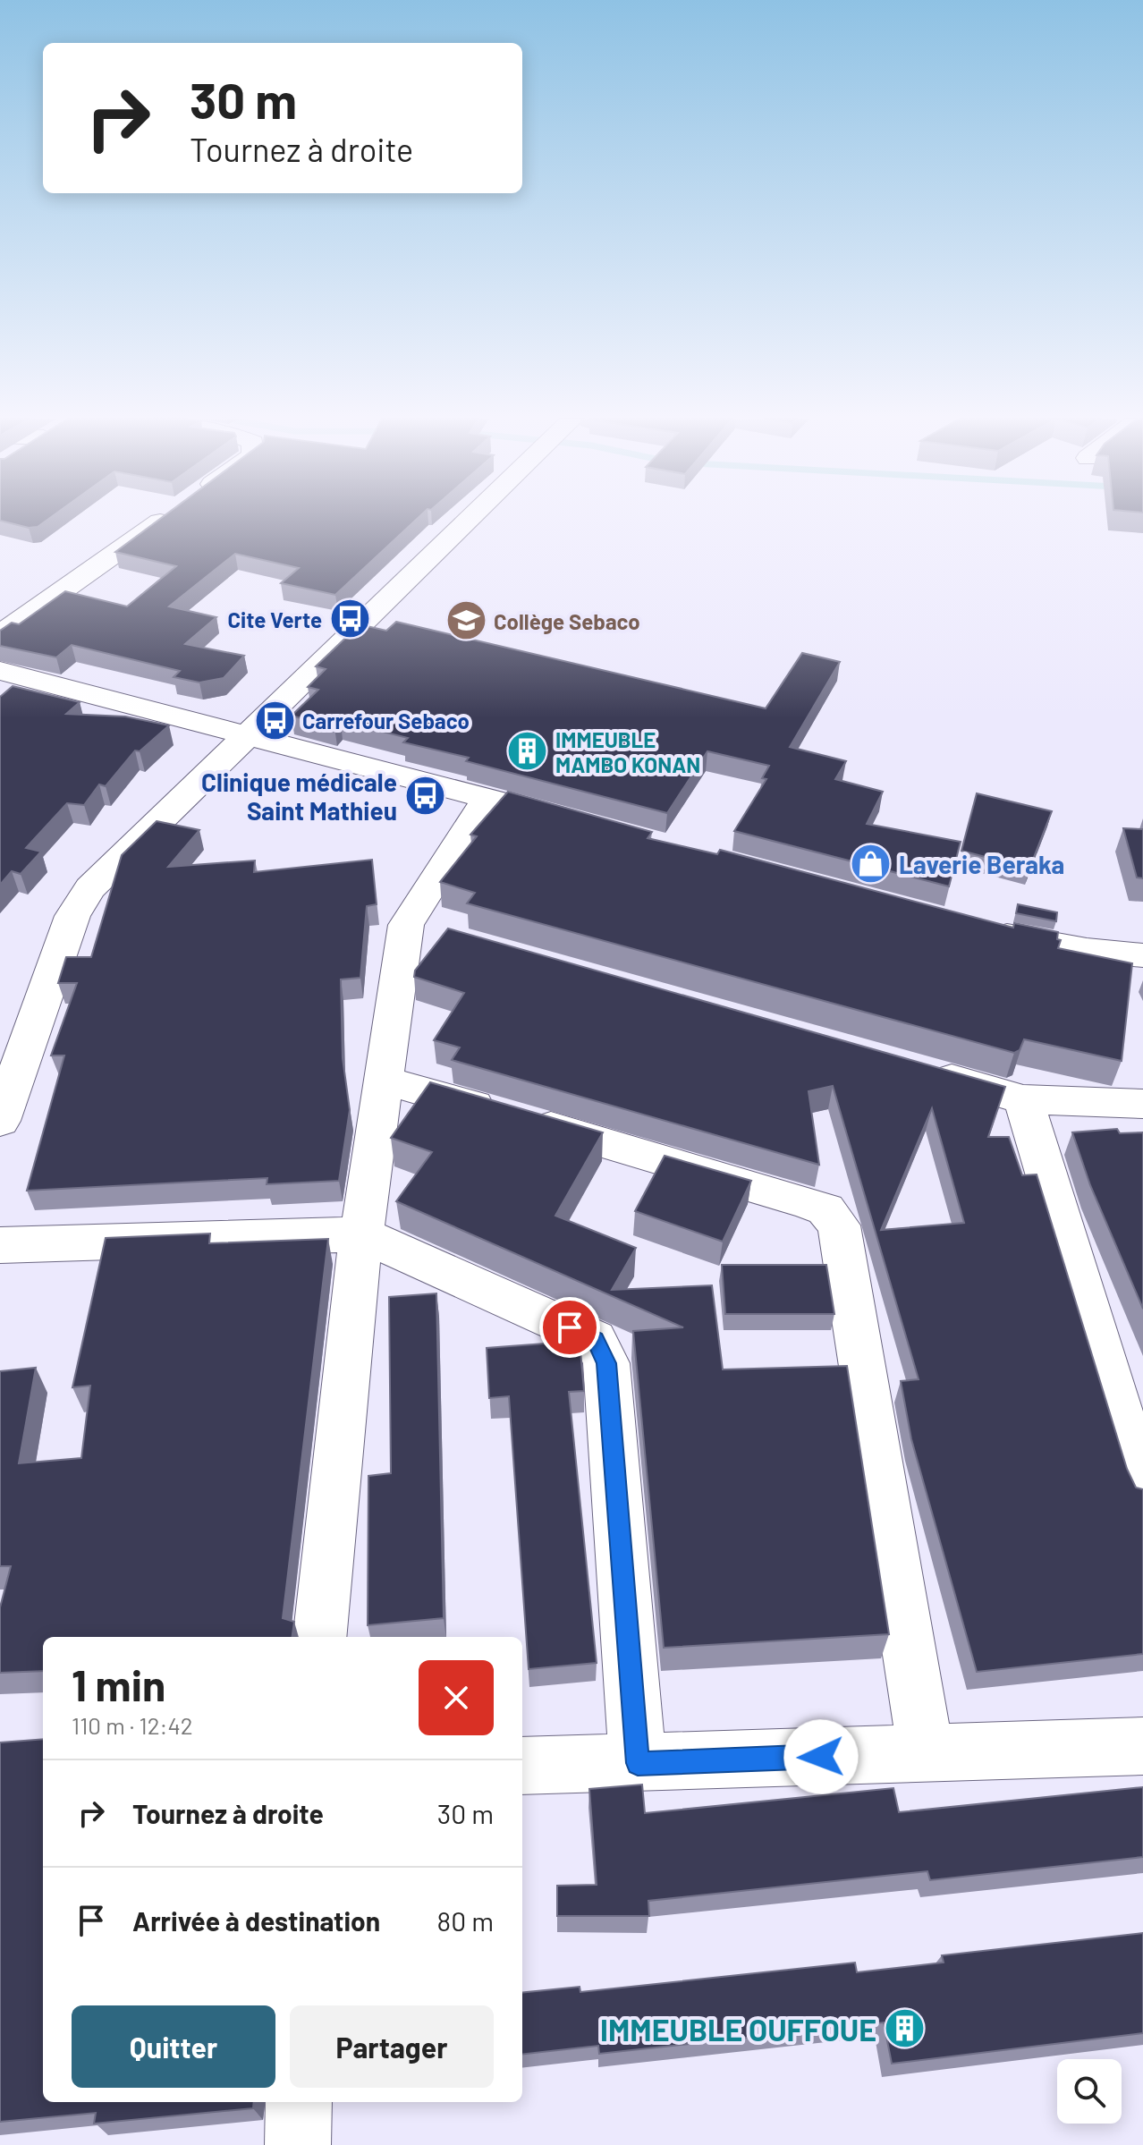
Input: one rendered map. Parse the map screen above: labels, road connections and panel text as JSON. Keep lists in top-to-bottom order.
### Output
{
  "places": {
    "bus stop": ["Cite Verte", "Carrefour Sebaco", "Clinique médicale Saint Mathieu"],
    "school or university": ["Collège Sebaco"],
    "building": ["IMMEUBLE MAMBO KONAN", "IMMEUBLE OUFFOUE"],
    "shop": ["Laverie Beraka"]
  },
  "page": {
    "turn": ["30 m", "Tournez à droite"],
    "heading": ["1 min", "110 m · 12:42"],
    "list": [
      {
        "name": "Tournez à droite",
        "value": "30 m"
      },
      {
        "name": "Arrivée à destination",
        "value": "80 m"
      }
    ],
    "buttons": ["Quitter", "Partager"]
  }
}
